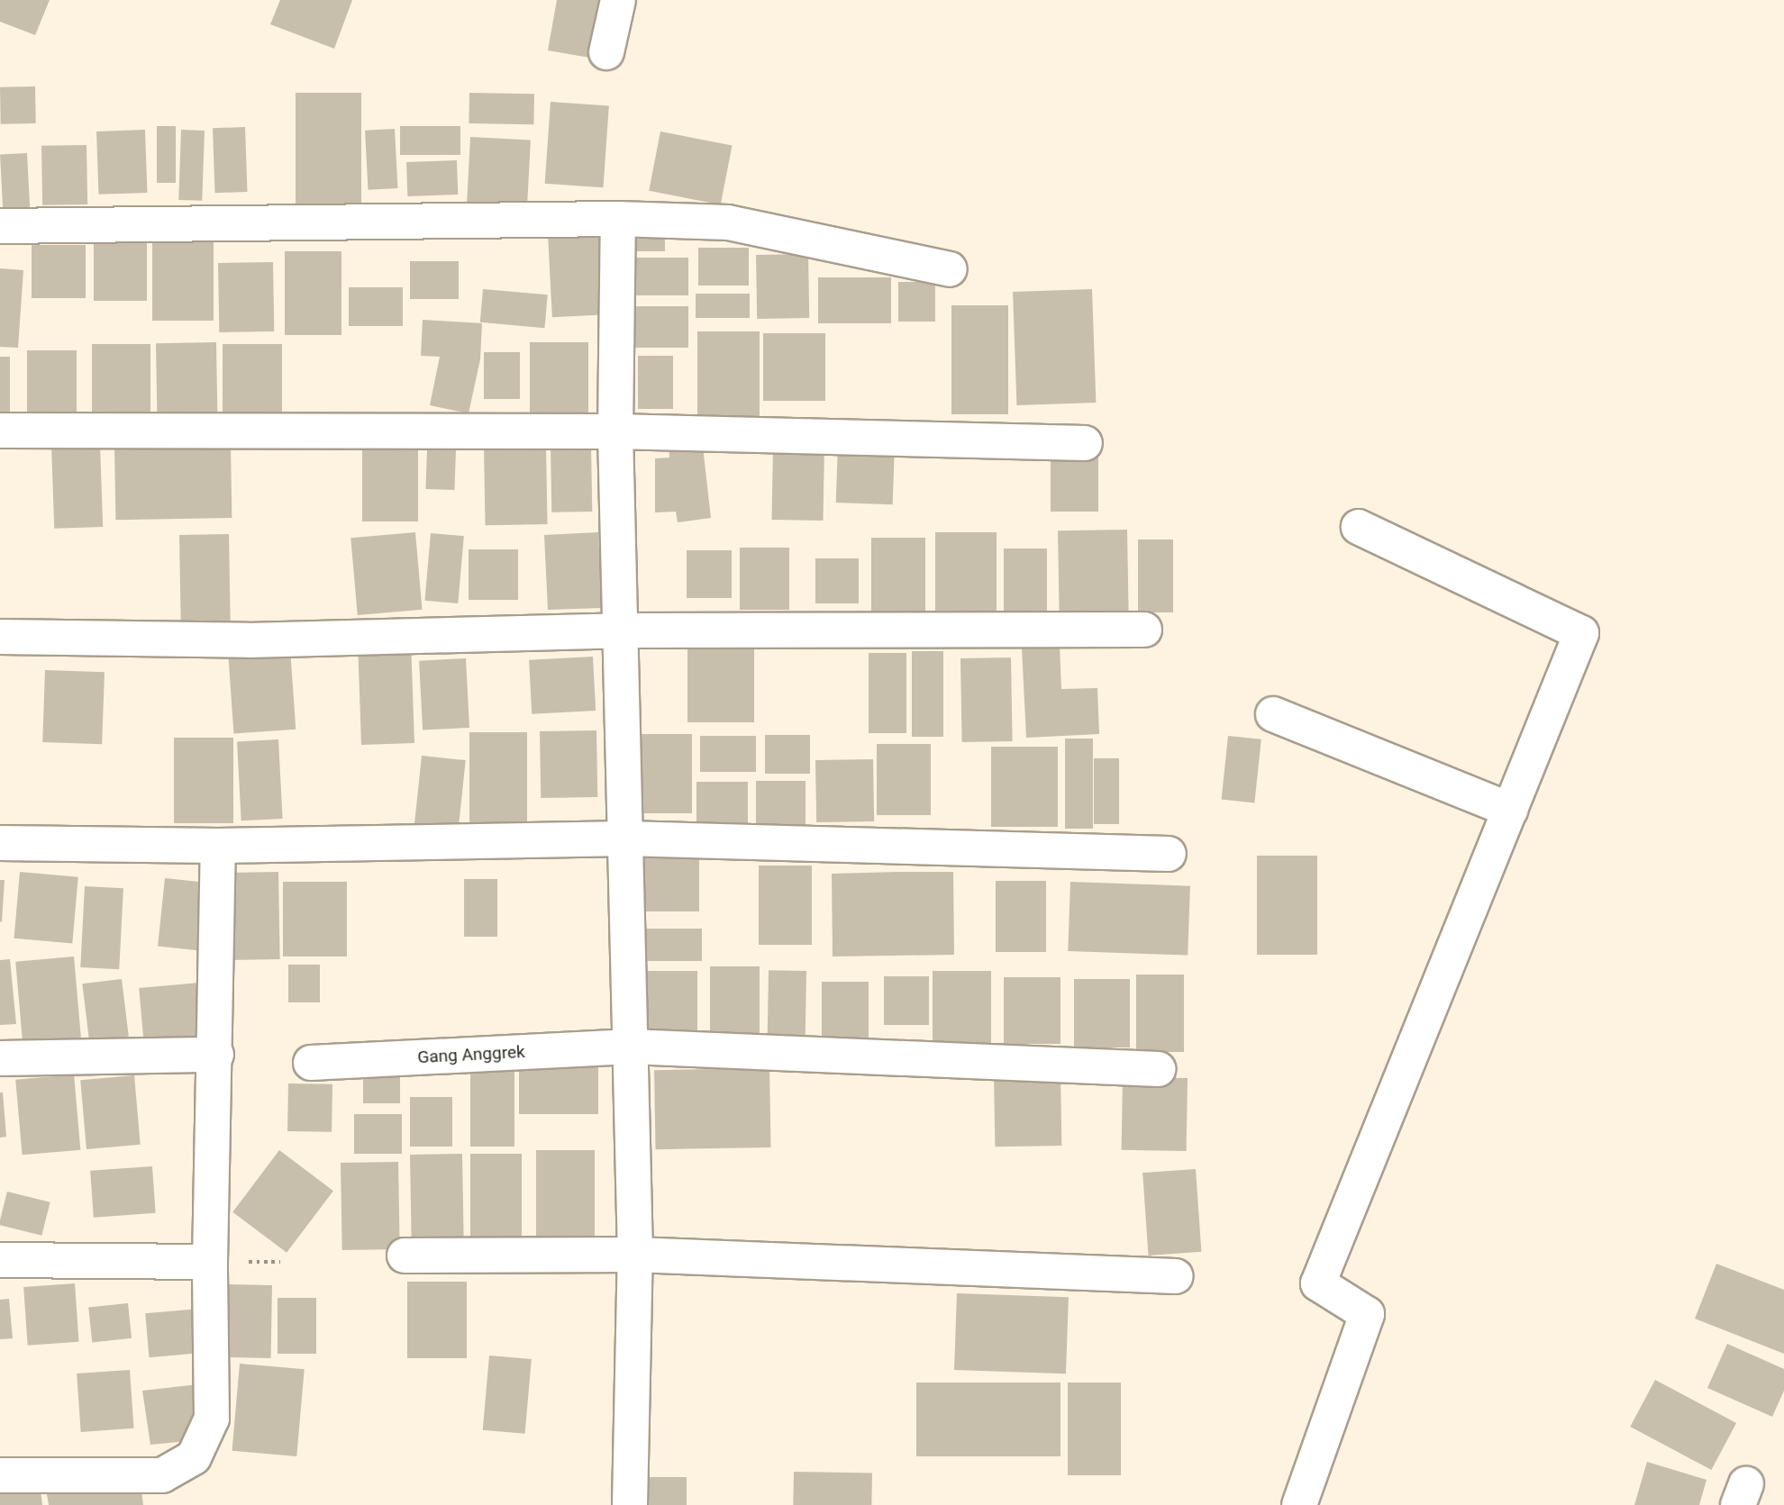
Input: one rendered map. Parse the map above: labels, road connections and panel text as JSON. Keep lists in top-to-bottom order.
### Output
{
  "streets": {
    "street": ["Gang Anggrek"]
  }
}
